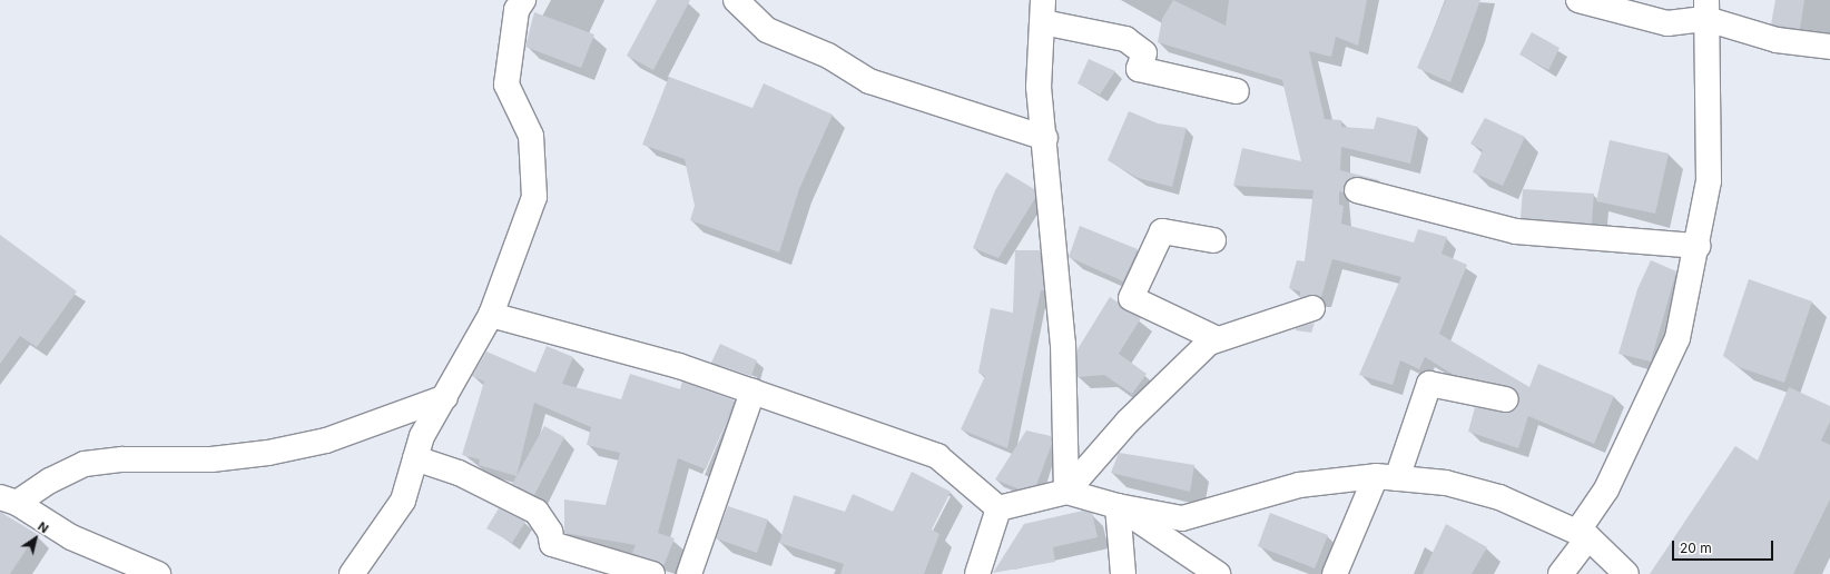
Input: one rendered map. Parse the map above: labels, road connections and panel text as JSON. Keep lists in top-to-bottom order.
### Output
{
  "scale_bar": "20 m",
  "north": "top right"
}
